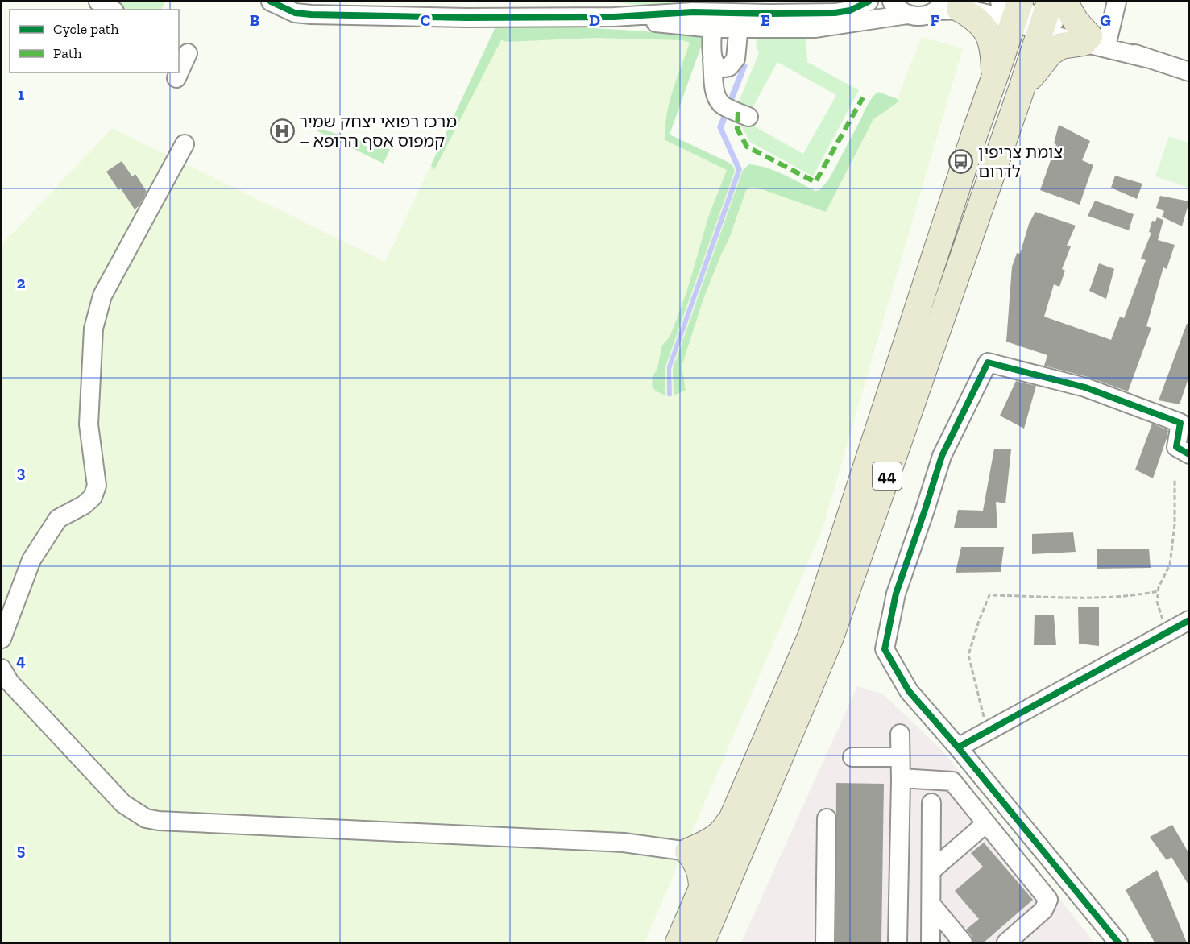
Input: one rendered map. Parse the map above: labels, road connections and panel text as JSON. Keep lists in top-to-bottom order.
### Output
{
  "streets": {
    "highway": ["44"]
  },
  "places": {
    "hospital": ["מרכז רפואי יצחק שמיר – קמפוס אסף הרופא"],
    "bus stop": ["צומת צריפין לדרום"]
  },
  "legend": ["Cycle path", "Path"],
  "grid": {
    "columns": [
      "B",
      "C",
      "D",
      "E",
      "F",
      "G"
    ],
    "rows": [
      "1",
      "2",
      "3",
      "4",
      "5"
    ]
  }
}
